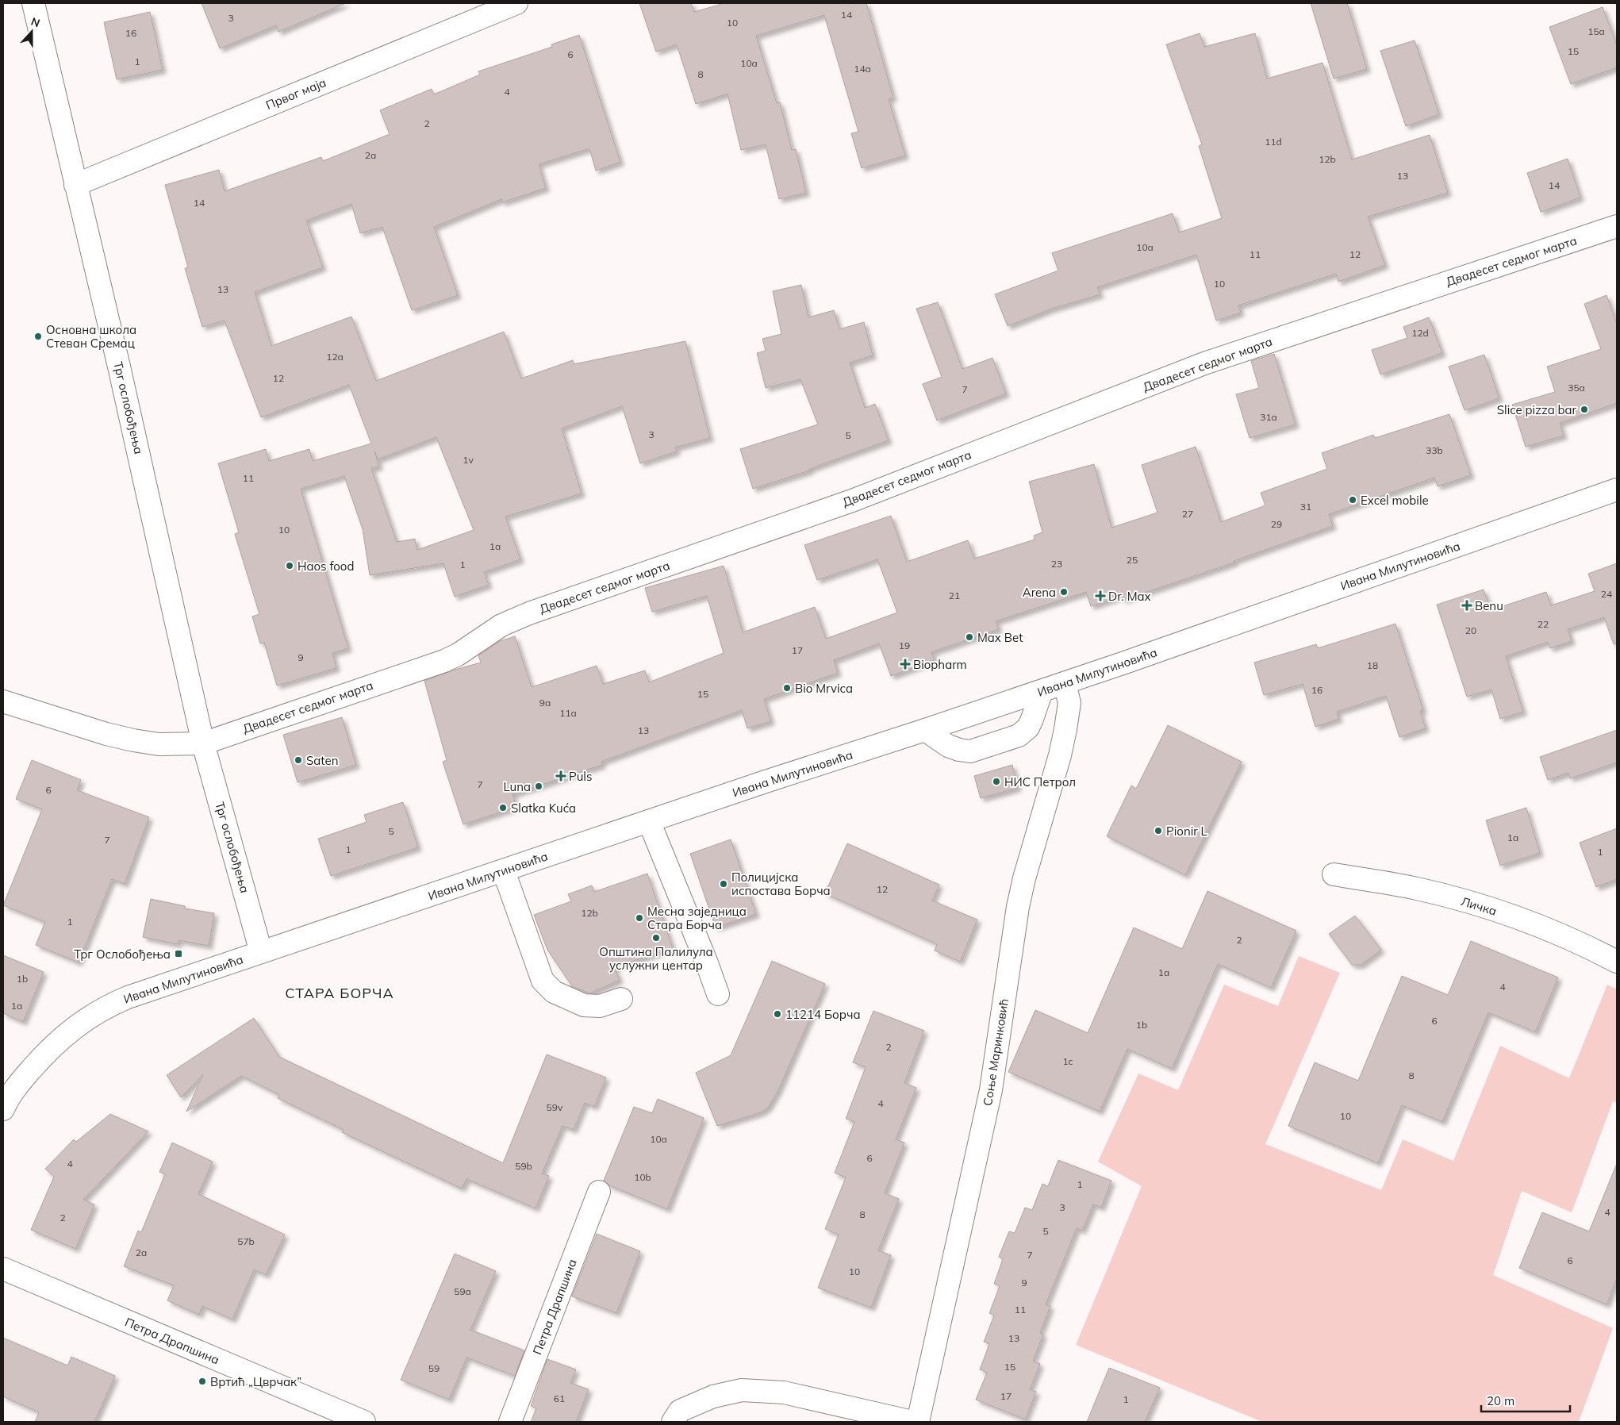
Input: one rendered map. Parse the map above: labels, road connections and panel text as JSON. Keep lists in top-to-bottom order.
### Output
{
  "streets": {
    "street": [
      "Првог маја",
      "Двадесет седмог марта",
      "Трг ослобођења",
      "Ивана Милутиновића",
      "Личка",
      "Соње Маринковић",
      "Петра Драпшина"
    ]
  },
  "crossings": [
    ["Првог маја", "Трг ослобођења"],
    ["Двадесет седмог марта", "Трг ослобођења"],
    ["Трг ослобођења", "Ивана Милутиновића"],
    ["Ивана Милутиновића", "Соње Маринковић"]
  ],
  "districts": ["СТАРА БОРЧА"],
  "places": {
    "other": [
      "Основна школа Стеван Сремац",
      "Slice pizza bar",
      "Excel mobile",
      "Haos food",
      "Arena",
      "Max Bet",
      "Bio Mrvica",
      "Saten",
      "НИС Петрол",
      "Luna",
      "Slatka Kuća",
      "Pionir L",
      "Полицијска испостава Борча",
      "Месна заједница Стара Борча",
      "Општина Палилула услужни центар",
      "11214 Борча",
      "Вртић „Цврчак”"
    ],
    "health": [
      "Dr. Max",
      "Benu",
      "Biopharm",
      "Puls"
    ],
    "transit": ["Трг Ослобођења"]
  },
  "house_numbers": [
    "14",
    "3",
    "10",
    "15a",
    "16",
    "15",
    "6",
    "1",
    "10a",
    "14a",
    "8",
    "4",
    "2",
    "11d",
    "2a",
    "12b",
    "13",
    "14",
    "14",
    "10a",
    "11",
    "12",
    "10",
    "13",
    "12d",
    "12a",
    "12",
    "35a",
    "7",
    "31a",
    "3",
    "5",
    "33b",
    "1v",
    "11",
    "31",
    "27",
    "29",
    "10",
    "1a",
    "25",
    "23",
    "1",
    "24",
    "21",
    "22",
    "20",
    "19",
    "17",
    "9",
    "18",
    "16",
    "15",
    "9a",
    "11a",
    "13",
    "7",
    "6",
    "5",
    "1a",
    "7",
    "1",
    "1",
    "12",
    "12b",
    "1",
    "2",
    "1a",
    "1b",
    "4",
    "1a",
    "6",
    "1b",
    "2",
    "1c",
    "8",
    "4",
    "59v",
    "10",
    "10a",
    "6",
    "4",
    "59b",
    "10b",
    "1",
    "3",
    "4",
    "8",
    "2",
    "5",
    "57b",
    "2a",
    "7",
    "6",
    "10",
    "9",
    "59a",
    "11",
    "13",
    "15",
    "59",
    "17",
    "61",
    "1"
  ],
  "scale_bar": "20 m",
  "north": "top"
}
